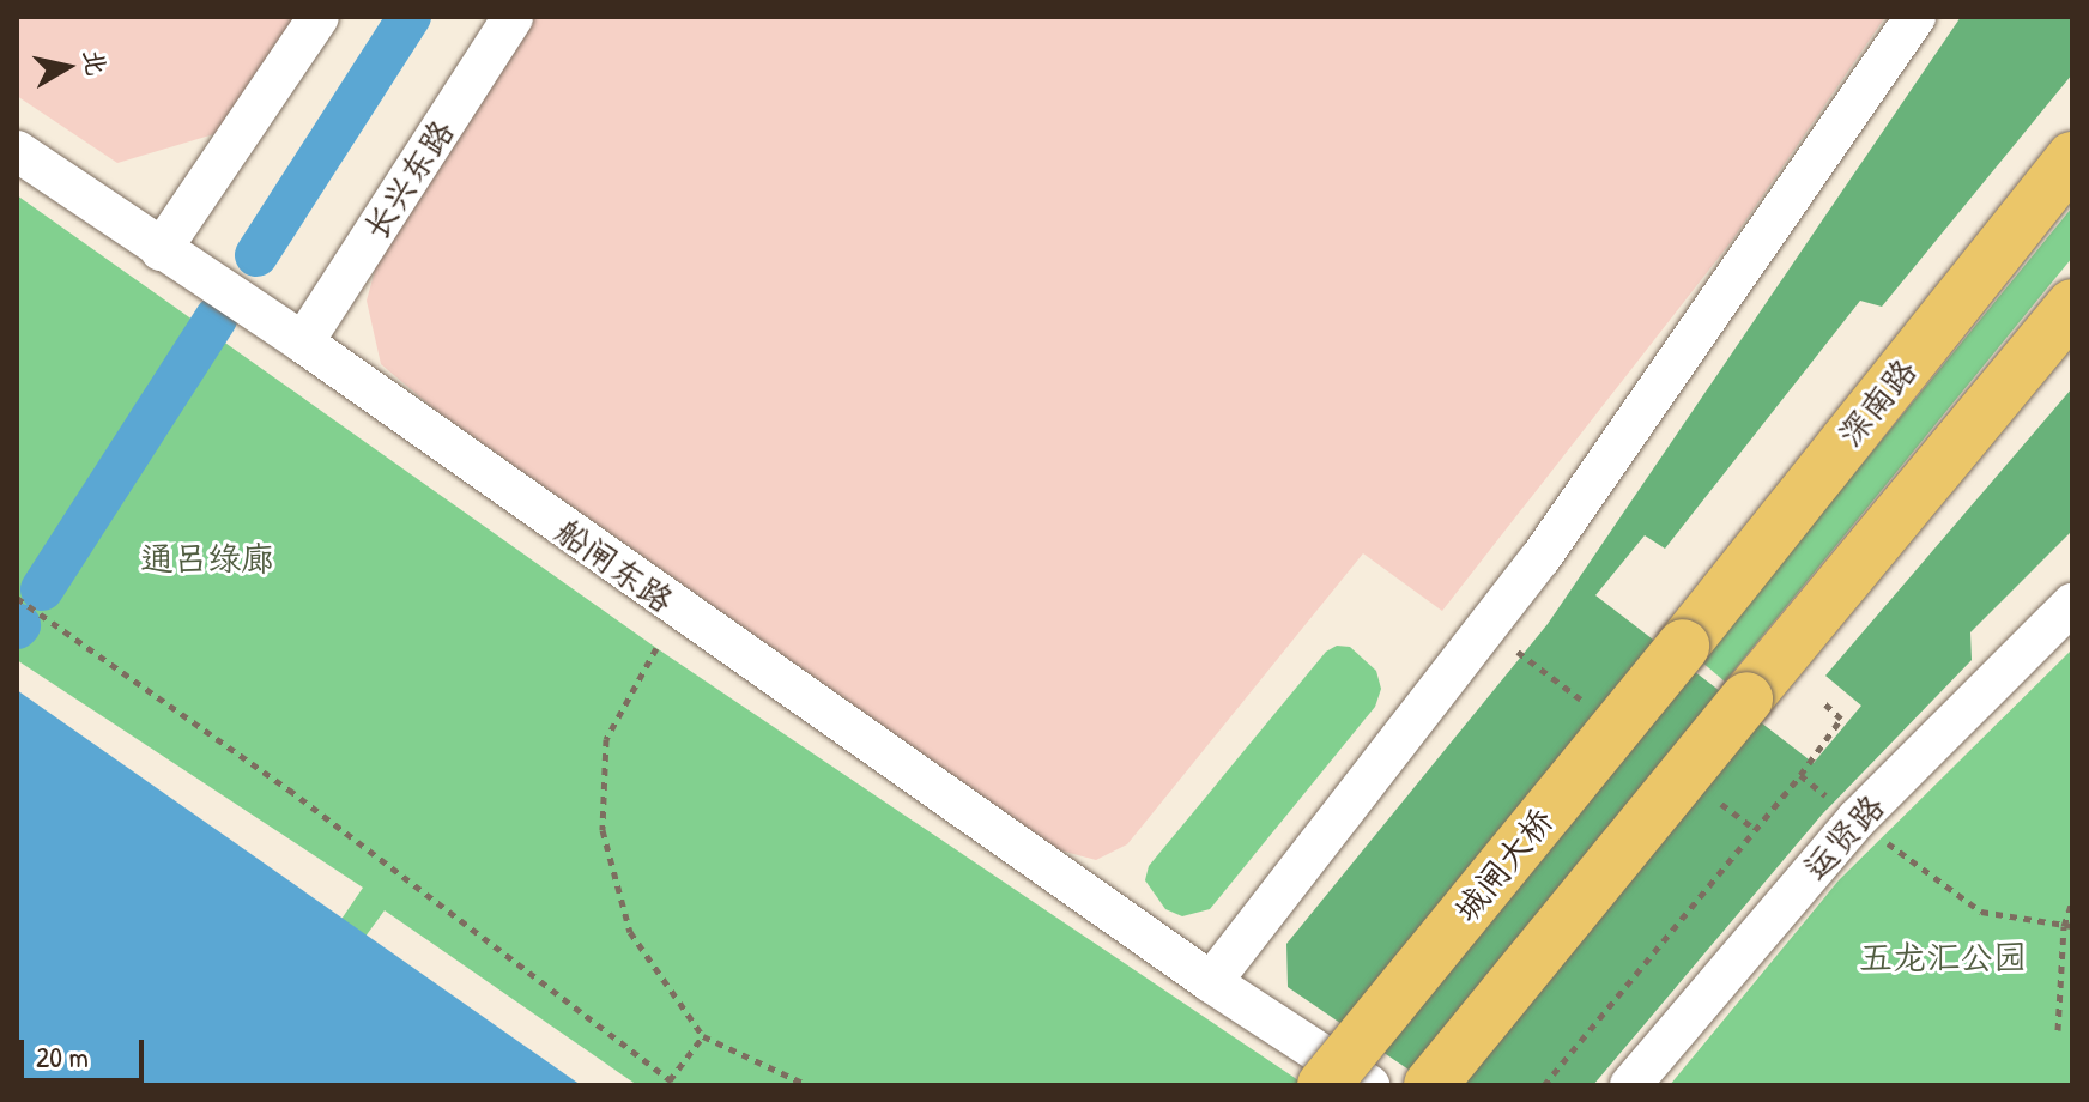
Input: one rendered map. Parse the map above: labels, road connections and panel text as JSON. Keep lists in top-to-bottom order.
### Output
{
  "streets": {
    "main road": ["深南路", "城闸大桥"],
    "street": ["长兴东路", "船闸东路", "运贤路"]
  },
  "crossings": [
    ["长兴东路", "船闸东路"],
    ["深南路", "城闸大桥"]
  ],
  "parks": ["通吕绿廊", "五龙汇公园"],
  "scale_bar": "20 m",
  "north": "right"
}
